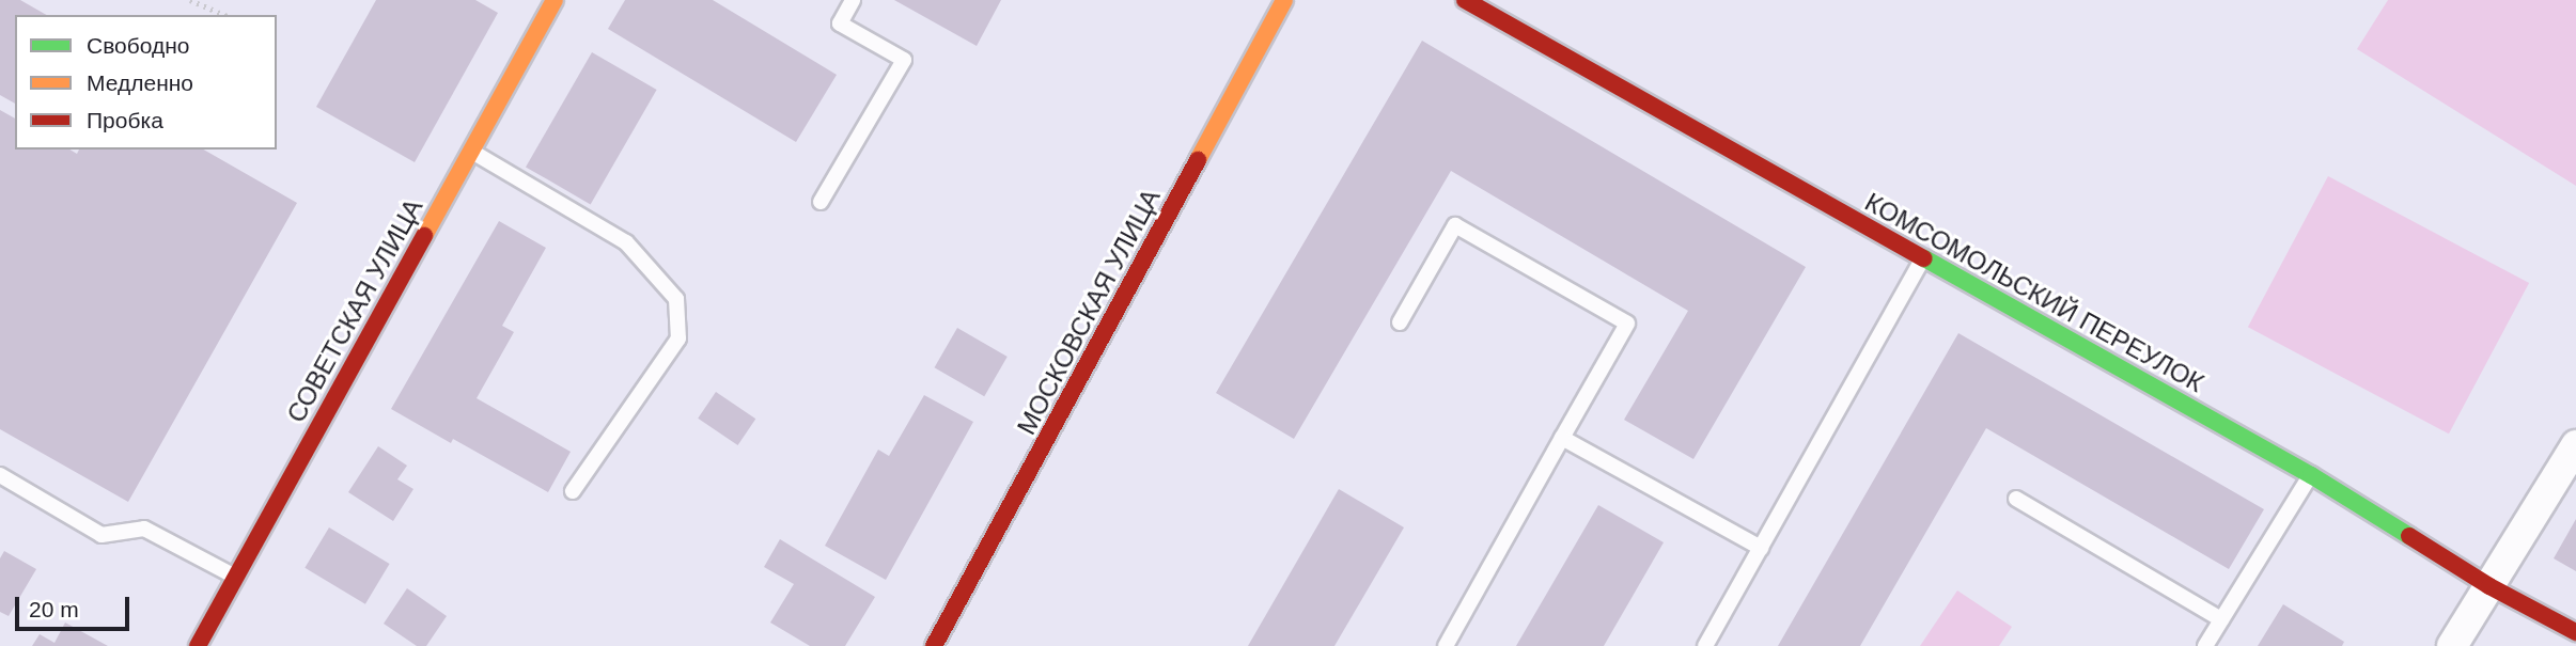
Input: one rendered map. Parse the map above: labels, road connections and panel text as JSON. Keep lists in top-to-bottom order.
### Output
{
  "streets": {
    "street": ["КОМСОМОЛЬСКИЙ ПЕРЕУЛОК", "СОВЕТСКАЯ УЛИЦА", "МОСКОВСКАЯ УЛИЦА"]
  },
  "legend": ["Свободно", "Медленно", "Пробка"],
  "scale_bar": "20 m"
}
